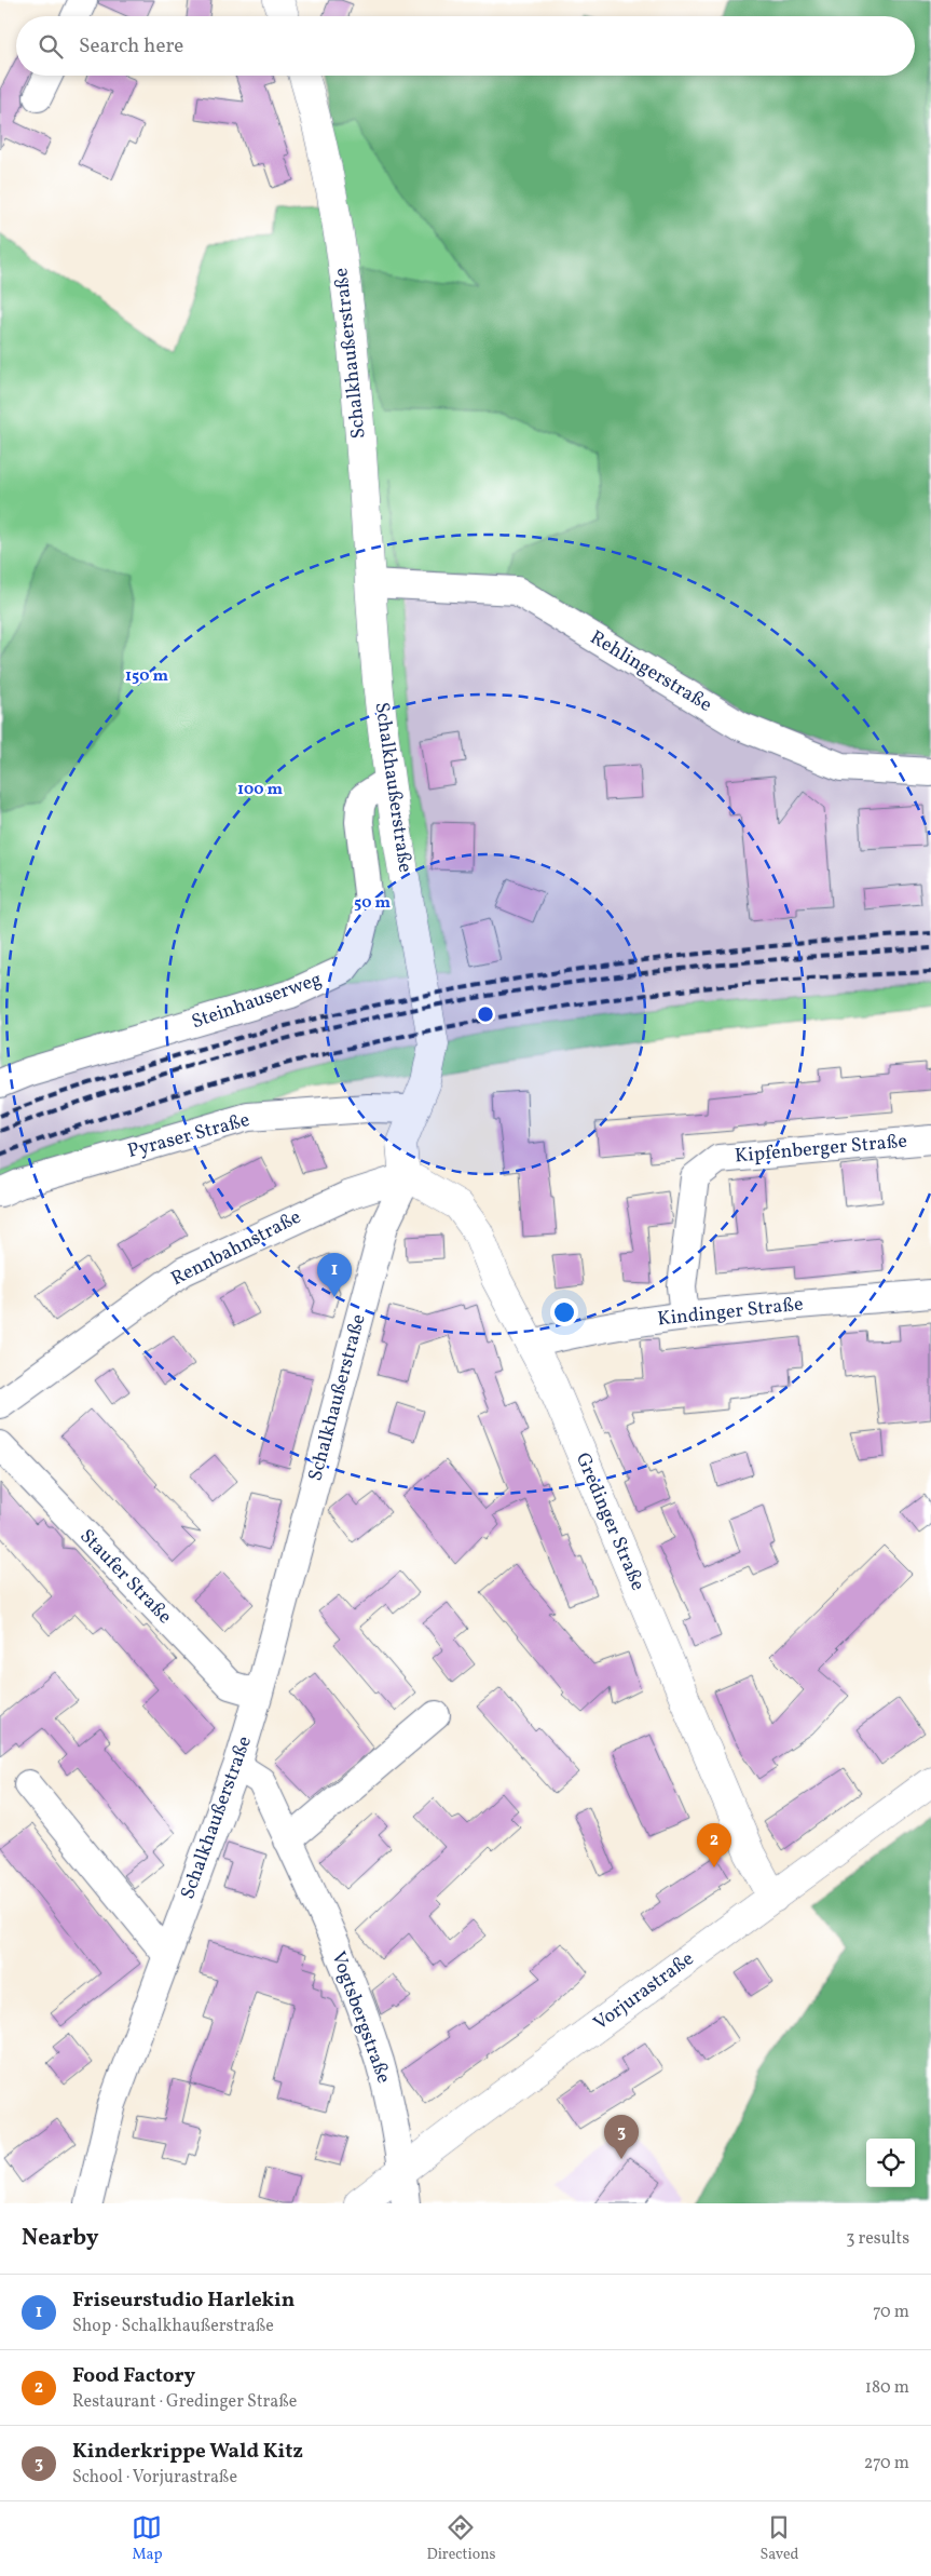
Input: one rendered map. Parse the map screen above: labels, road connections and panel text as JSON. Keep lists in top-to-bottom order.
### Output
{
  "streets": {
    "main road": ["Schalkhaußerstraße", "Gredinger Straße", "Vorjurastraße"],
    "street": [
      "Rehlingerstraße",
      "Steinhauserweg",
      "Pyraser Straße",
      "Kipfenberger Straße",
      "Rennbahnstraße",
      "Kindinger Straße",
      "Staufer Straße",
      "Vogtsbergstraße"
    ]
  },
  "crossings": [
    ["Schalkhaußerstraße", "Rehlingerstraße"],
    ["Schalkhaußerstraße", "Steinhauserweg"],
    ["Schalkhaußerstraße", "Pyraser Straße"],
    ["Schalkhaußerstraße", "Rennbahnstraße"],
    ["Schalkhaußerstraße", "Gredinger Straße"],
    ["Schalkhaußerstraße", "Staufer Straße"],
    ["Schalkhaußerstraße", "Vogtsbergstraße"],
    ["Kipfenberger Straße", "Kindinger Straße"],
    ["Rennbahnstraße", "Gredinger Straße"],
    ["Kindinger Straße", "Gredinger Straße"],
    ["Gredinger Straße", "Vorjurastraße"],
    ["Vorjurastraße", "Vogtsbergstraße"]
  ],
  "page": {
    "search": "Search here",
    "pins": ["1", "2", "3"],
    "heading": ["Nearby", "3 results"],
    "list": [
      {
        "mark": "1",
        "name": "Friseurstudio Harlekin",
        "note": "Shop · Schalkhaußerstraße",
        "value": "70 m"
      },
      {
        "mark": "2",
        "name": "Food Factory",
        "note": "Restaurant · Gredinger Straße",
        "value": "180 m"
      },
      {
        "mark": "3",
        "name": "Kinderkrippe Wald Kitz",
        "note": "School · Vorjurastraße",
        "value": "270 m"
      }
    ],
    "nav": ["Map", "Directions", "Saved"]
  },
  "rings": ["150 m", "100 m", "50 m"]
}
